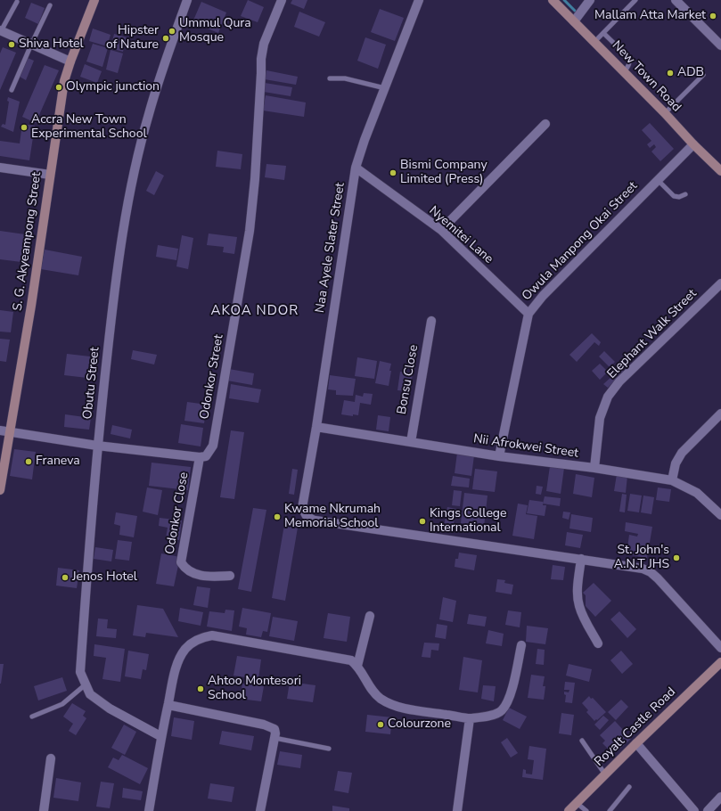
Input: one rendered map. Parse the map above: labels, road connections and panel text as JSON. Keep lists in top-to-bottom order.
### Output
{
  "streets": {
    "street": [
      "New Town Road",
      "Nyemitei Lane",
      "S. G. Akyeampong Street",
      "Owula Manpong Okai Street",
      "Naa Ayele Slater Street",
      "Elephant Walk Street",
      "Odonkor Street",
      "Bonsu Close",
      "Obutu Street",
      "Nii Afrokwei Street",
      "Odonkor Close",
      "Royalt Castle Road"
    ]
  },
  "crossings": [
    ["New Town Road", "Owula Manpong Okai Street"],
    ["Nyemitei Lane", "Owula Manpong Okai Street"],
    ["Nyemitei Lane", "Naa Ayele Slater Street"],
    ["Owula Manpong Okai Street", "Nii Afrokwei Street"],
    ["Naa Ayele Slater Street", "Nii Afrokwei Street"],
    ["Elephant Walk Street", "Nii Afrokwei Street"],
    ["Odonkor Street", "Odonkor Close"],
    ["Bonsu Close", "Nii Afrokwei Street"]
  ],
  "districts": ["AKOA NDOR"],
  "places": [
    "Mallam Atta Market",
    "Ummul Qura Mosque",
    "Hipster of Nature",
    "Shiva Hotel",
    "ADB",
    "Olympic junction",
    "Accra New Town Experimental School",
    "Bismi Company Limited (Press)",
    "Franeva",
    "Kwame Nkrumah Memorial School",
    "Kings College International",
    "St. John's A.N.T JHS",
    "Jenos Hotel",
    "Ahtoo Montesori School",
    "Colourzone"
  ]
}
